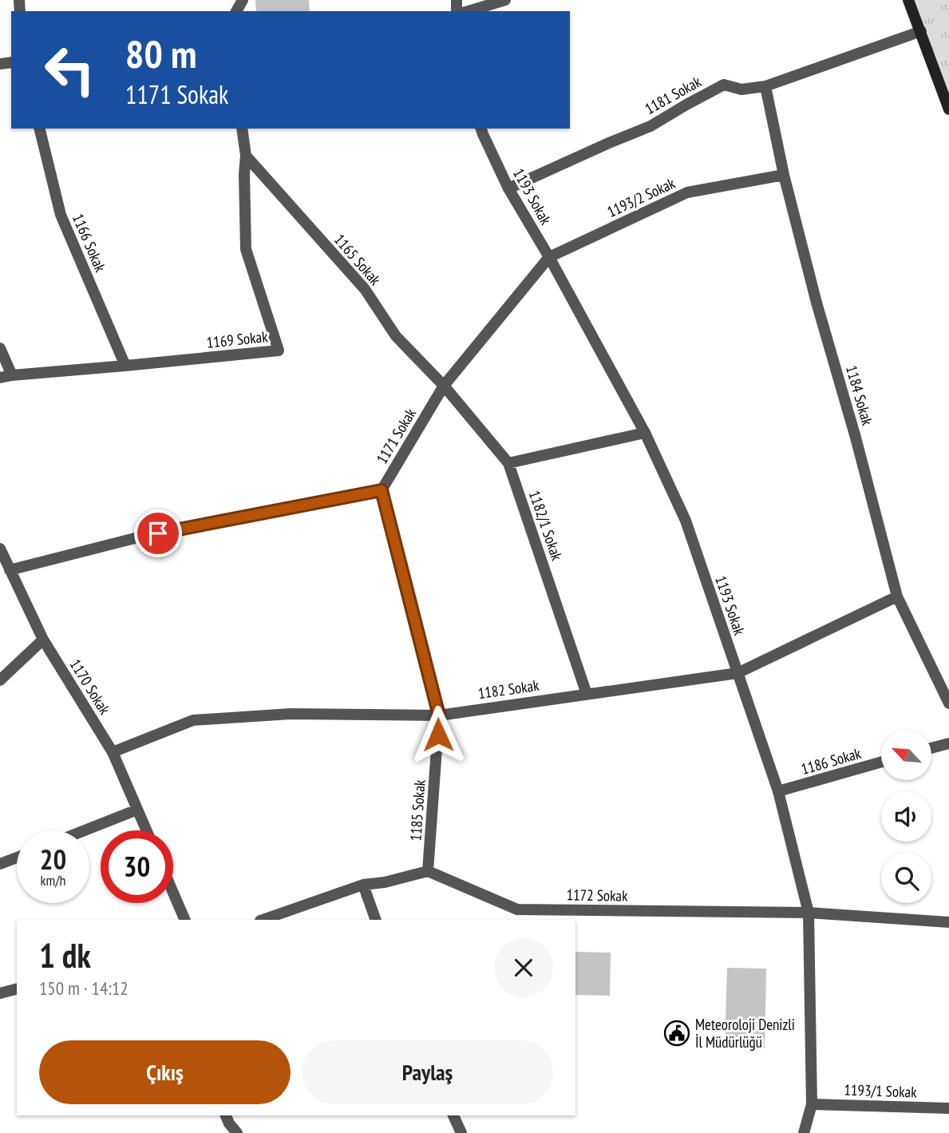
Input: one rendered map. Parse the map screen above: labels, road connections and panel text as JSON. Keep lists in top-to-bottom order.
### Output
{
  "streets": {
    "street": [
      "1181 Sokak",
      "1193 Sokak",
      "1193/2 Sokak",
      "1166 Sokak",
      "1165 Sokak",
      "1169 Sokak",
      "1184 Sokak",
      "1171 Sokak",
      "1182/1 Sokak",
      "1170 Sokak",
      "1182 Sokak",
      "1186 Sokak",
      "1185 Sokak",
      "1172 Sokak",
      "1193/1 Sokak"
    ]
  },
  "crossings": [
    ["1181 Sokak", "1193 Sokak"],
    ["1181 Sokak", "1184 Sokak"],
    ["1193 Sokak", "1193/2 Sokak"],
    ["1193 Sokak", "1171 Sokak"],
    ["1193 Sokak", "1182 Sokak"],
    ["1193 Sokak", "1186 Sokak"],
    ["1193 Sokak", "1172 Sokak"],
    ["1193 Sokak", "1193/1 Sokak"],
    ["1193/2 Sokak", "1184 Sokak"],
    ["1193/2 Sokak", "1171 Sokak"],
    ["1166 Sokak", "1169 Sokak"],
    ["1165 Sokak", "1169 Sokak"],
    ["1165 Sokak", "1171 Sokak"],
    ["1165 Sokak", "1182/1 Sokak"],
    ["1184 Sokak", "1182 Sokak"],
    ["1171 Sokak", "1182/1 Sokak"],
    ["1171 Sokak", "1185 Sokak"],
    ["1182/1 Sokak", "1182 Sokak"],
    ["1170 Sokak", "1182 Sokak"],
    ["1182 Sokak", "1185 Sokak"],
    ["1185 Sokak", "1172 Sokak"]
  ],
  "places": {
    "public building": ["Meteoroloji Denizli İl Müdürlüğü"]
  },
  "north": "top left",
  "page": {
    "turn": ["80 m", "1171 Sokak"],
    "speed": "20 km/h",
    "limit": "30",
    "heading": ["1 dk", "150 m · 14:12"],
    "buttons": ["Çıkış", "Paylaş"]
  }
}
